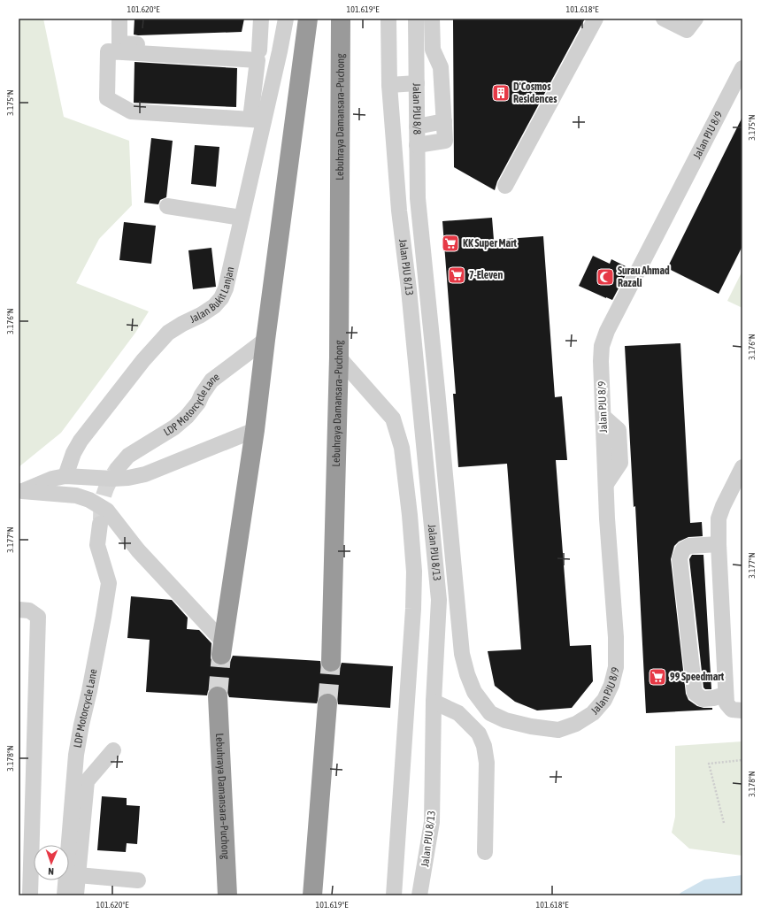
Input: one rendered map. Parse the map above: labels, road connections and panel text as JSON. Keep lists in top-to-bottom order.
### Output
{
  "streets": {
    "highway": ["Lebuhraya Damansara–Puchong"],
    "street": [
      "Jalan PJU 8/8",
      "Jalan PJU 8/9",
      "Jalan PJU 8/13",
      "Jalan Bukit Lanjan",
      "LDP Motorcycle Lane"
    ]
  },
  "crossings": [
    ["Jalan PJU 8/8", "Jalan PJU 8/9"]
  ],
  "places": {
    "building": ["D'Cosmos Residences"],
    "supermarket": ["KK Super Mart", "7-Eleven", "99 Speedmart"],
    "mosque": ["Surau Ahmad Razali"]
  },
  "north": "bottom",
  "coordinates": [
    "101.620°E",
    "101.619°E",
    "101.618°E",
    "3.175°N",
    "3.176°N",
    "3.177°N",
    "3.178°N"
  ]
}
